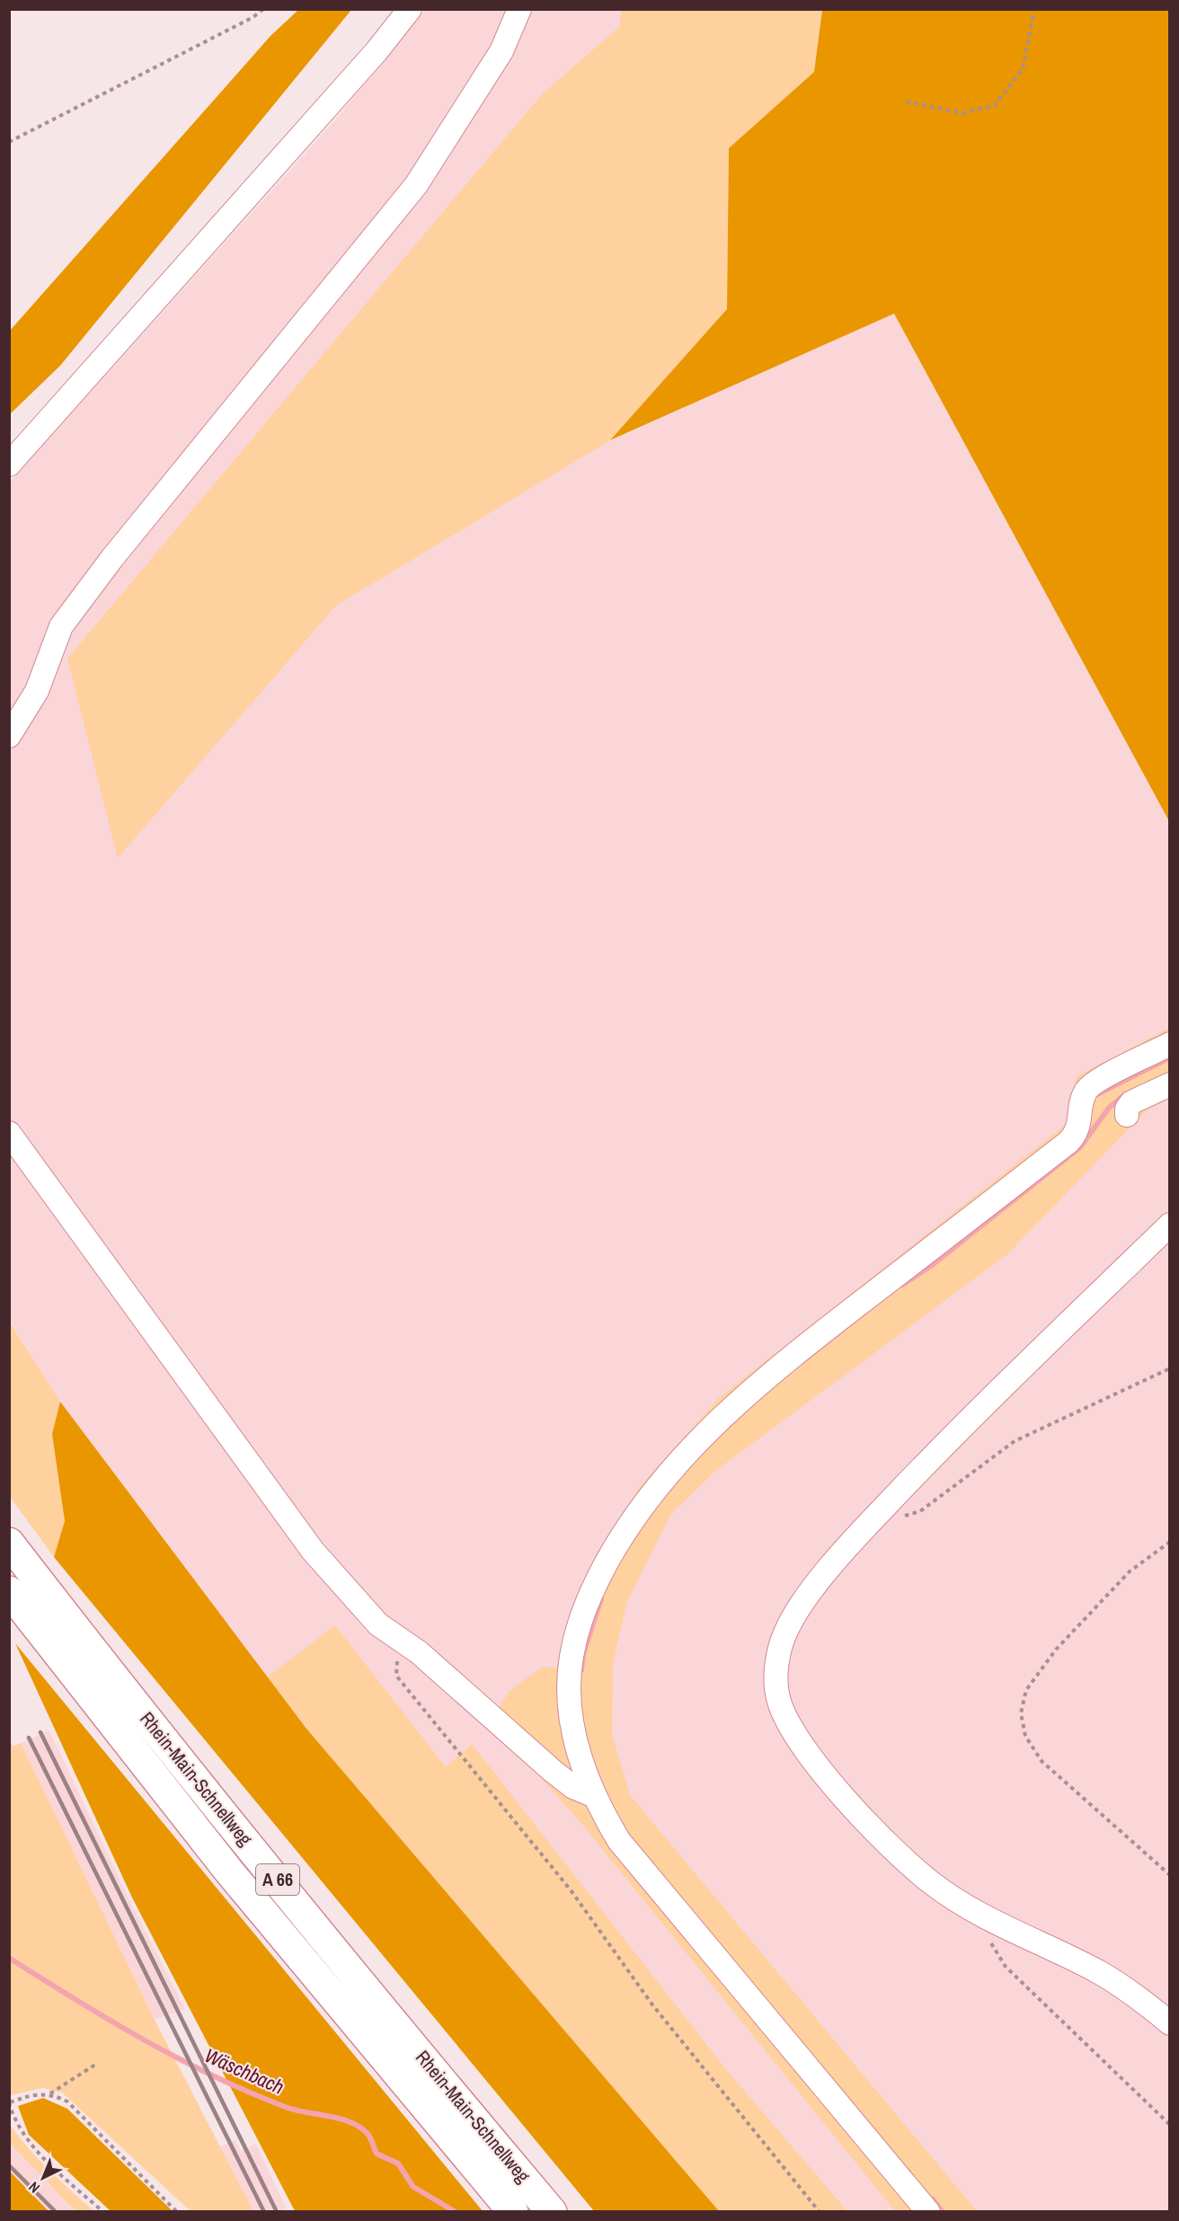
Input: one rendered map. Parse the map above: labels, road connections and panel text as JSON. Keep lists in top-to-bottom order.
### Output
{
  "streets": {
    "highway": ["Rhein-Main-Schnellweg", "A 66"]
  },
  "water": ["Wäschbach"],
  "north": "bottom left"
}
